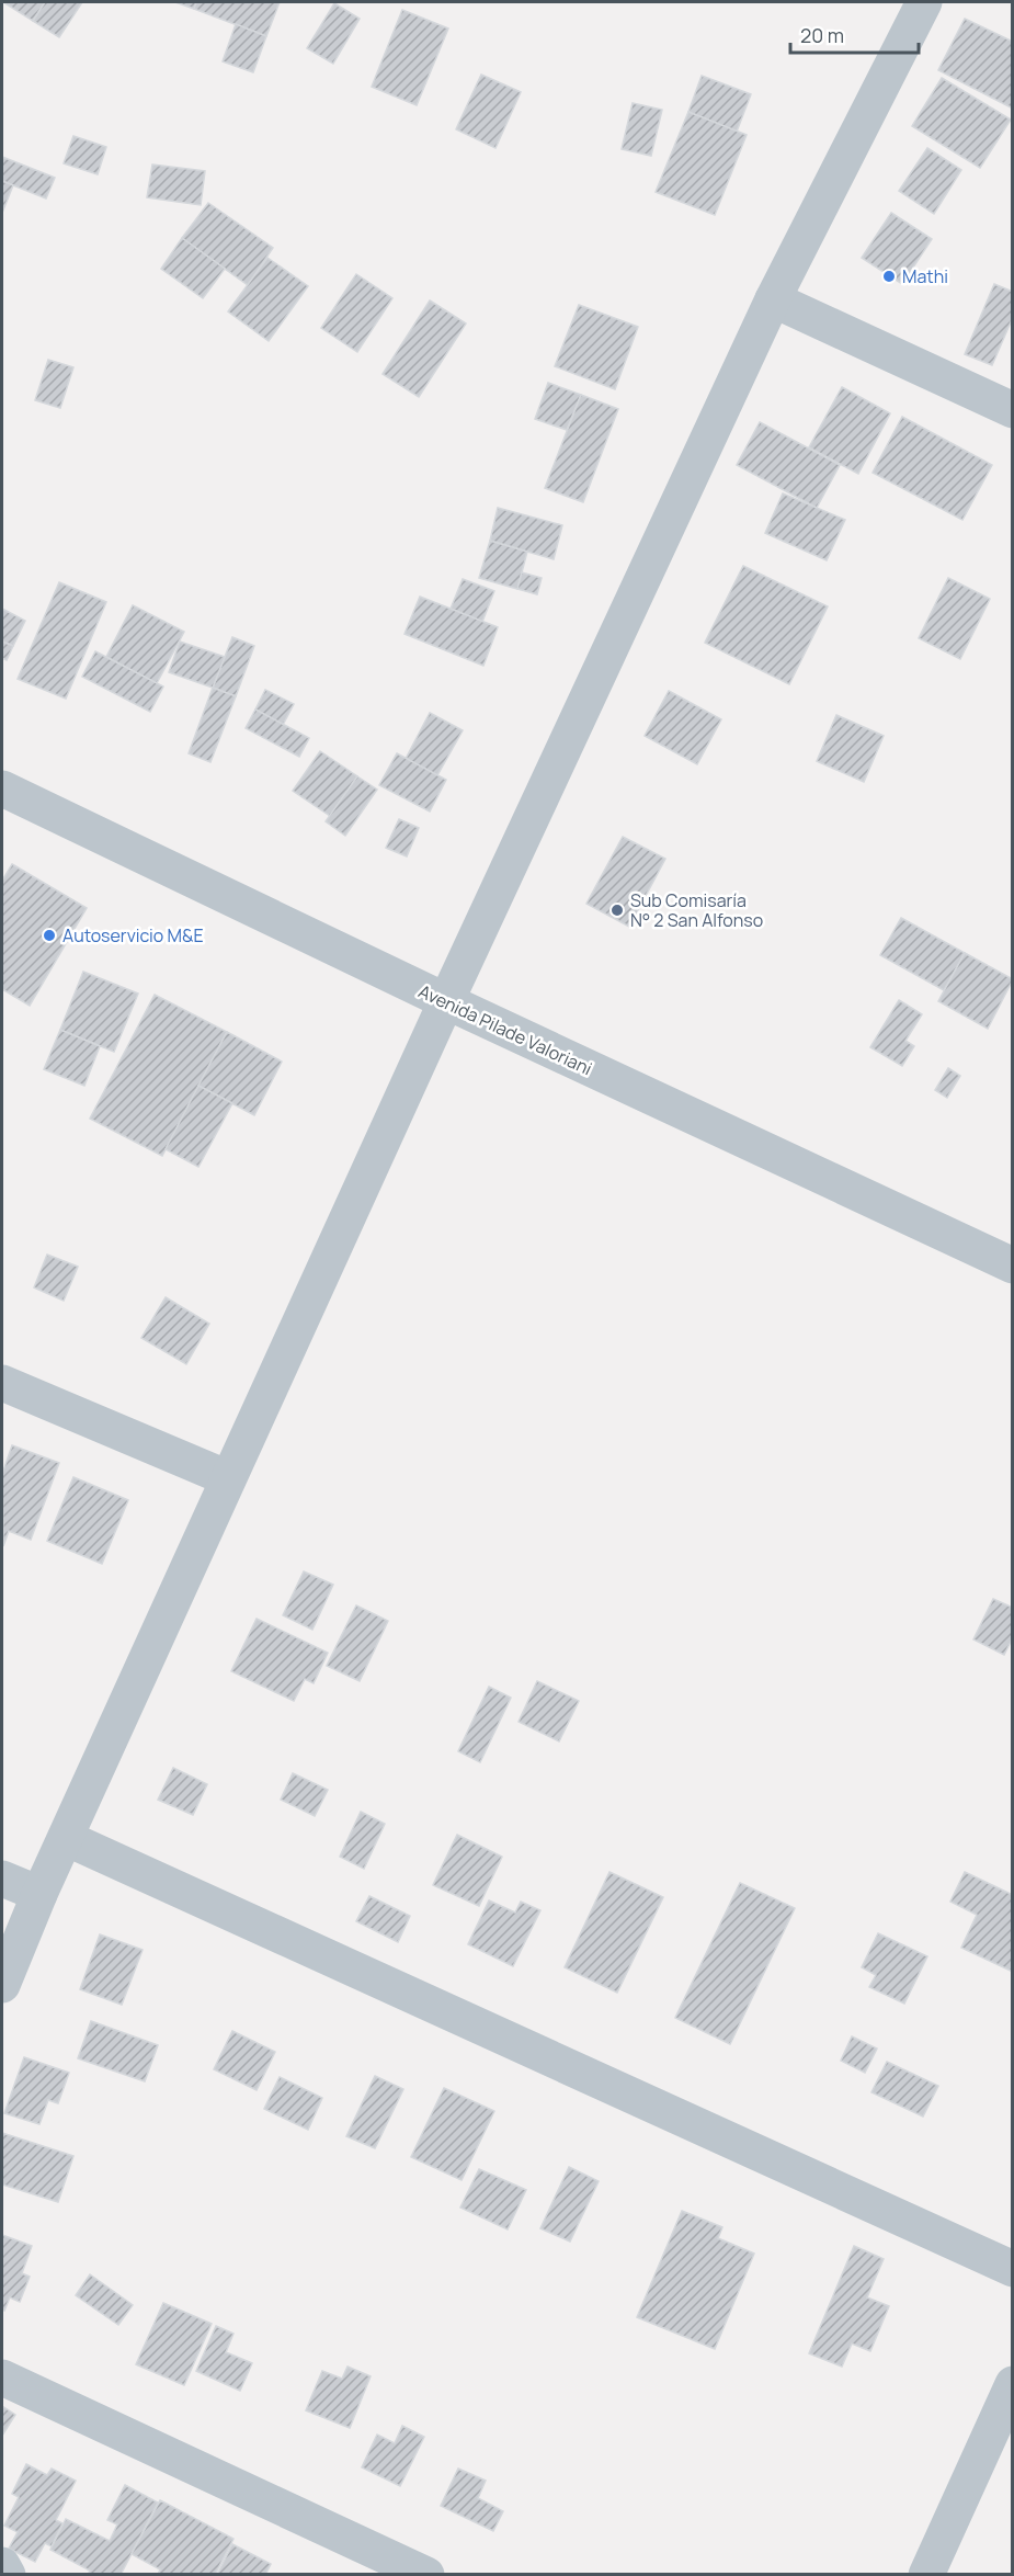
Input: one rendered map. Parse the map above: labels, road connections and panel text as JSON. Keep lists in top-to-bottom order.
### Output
{
  "streets": {
    "street": ["Avenida Pilade Valoriani"]
  },
  "places": ["Mathi", "Sub Comisaría N° 2 San Alfonso", "Autoservicio M&E"],
  "scale_bar": "20 m"
}
